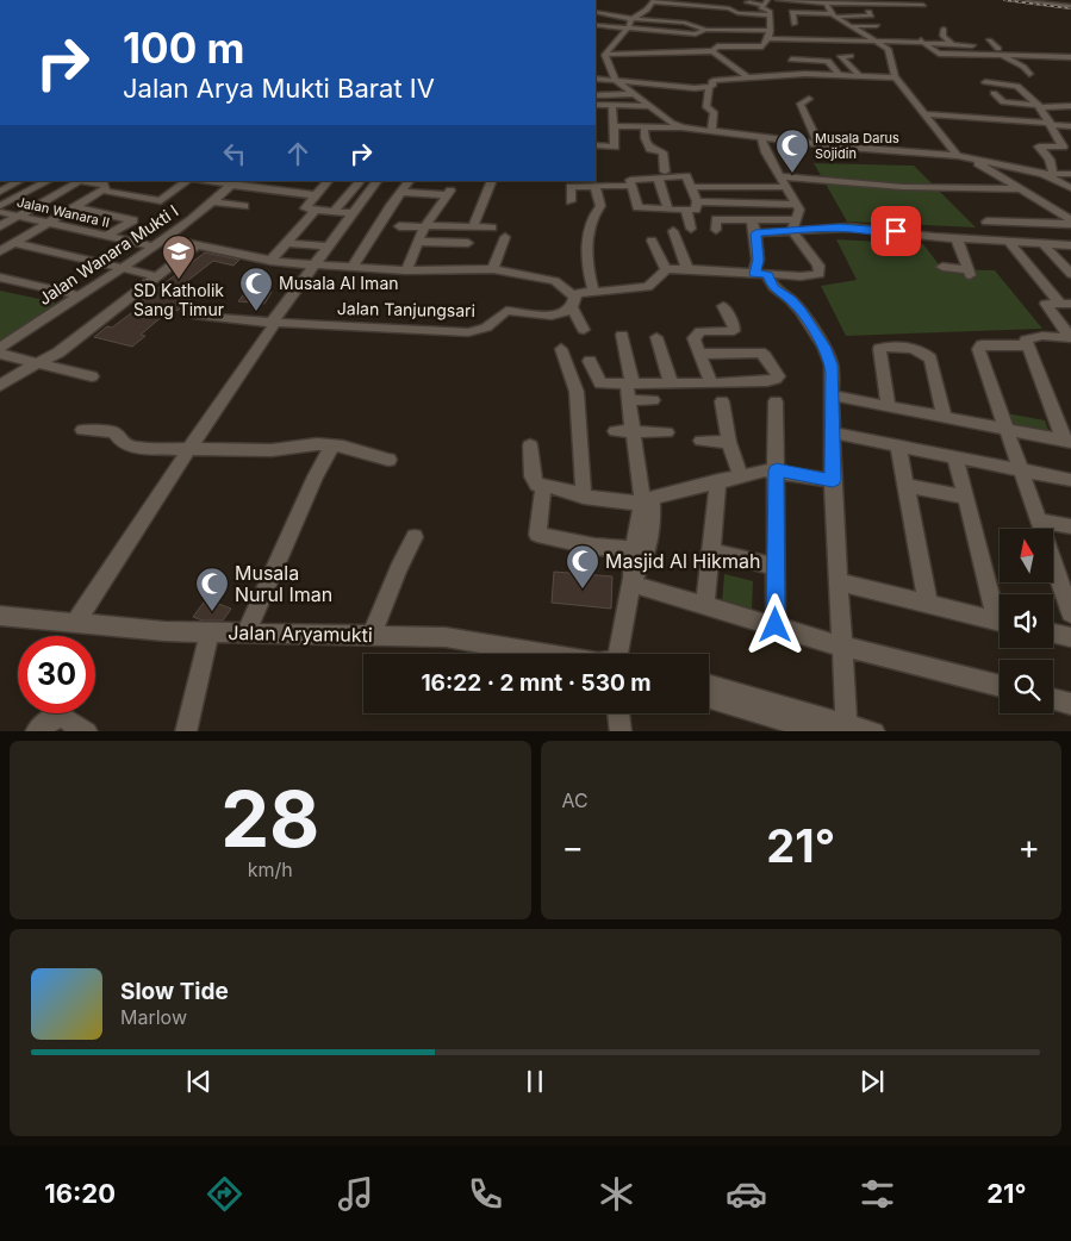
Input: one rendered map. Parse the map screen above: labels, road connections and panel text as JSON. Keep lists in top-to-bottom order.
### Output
{
  "streets": {
    "street": [
      "Jalan Wanara II",
      "Jalan Wanara Mukti I",
      "Jalan Tanjungsari",
      "Jalan Aryamukti"
    ]
  },
  "crossings": [
    ["Jalan Wanara II", "Jalan Wanara Mukti I"]
  ],
  "places": {
    "mosque": [
      "Musala Darus Sojidin",
      "Musala Al Iman",
      "Masjid Al Hikmah",
      "Musala Nurul Iman"
    ],
    "school or university": ["SD Katholik Sang Timur"]
  },
  "north": "top",
  "page": {
    "turn": ["100 m", "Jalan Arya Mukti Barat IV"],
    "limit": "30",
    "trip": "16:22 · 2 mnt · 530 m",
    "tile": [
      ["28", "km/h"],
      "AC"
    ],
    "heat": ["−", "21°", "+"],
    "song": ["Slow Tide", "Marlow"],
    "tabs": ["16:20", "21°"]
  }
}
